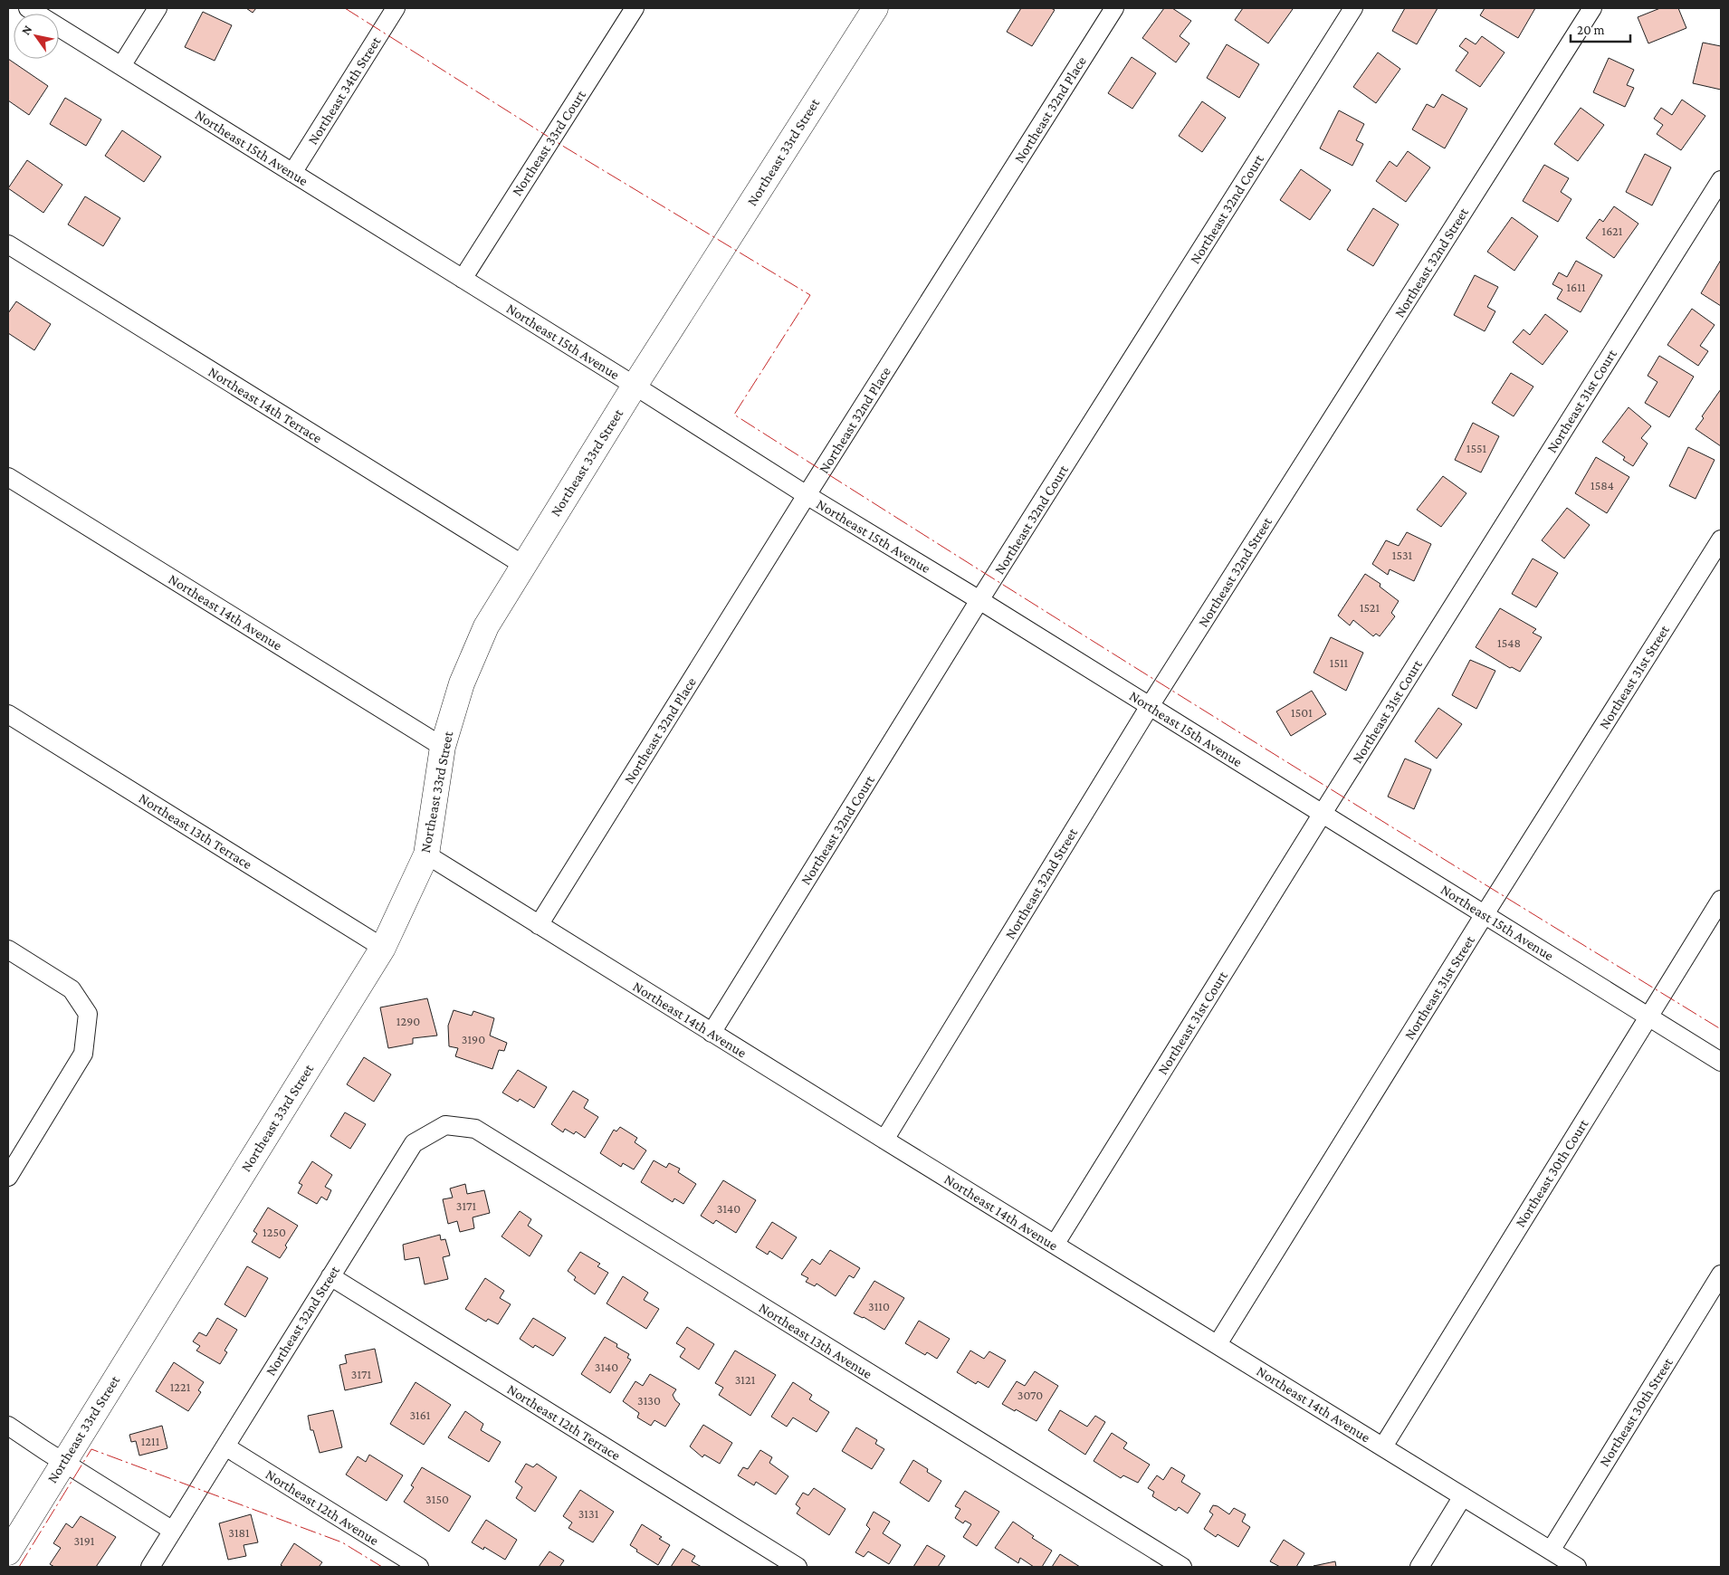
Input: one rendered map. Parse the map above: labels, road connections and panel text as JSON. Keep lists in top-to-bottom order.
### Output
{
  "streets": {
    "street": [
      "Northeast 34th Street",
      "Northeast 32nd Place",
      "Northeast 33rd Court",
      "Northeast 15th Avenue",
      "Northeast 33rd Street",
      "Northeast 32nd Court",
      "Northeast 32nd Street",
      "Northeast 31st Court",
      "Northeast 14th Terrace",
      "Northeast 14th Avenue",
      "Northeast 31st Street",
      "Northeast 13th Terrace",
      "Northeast 30th Court",
      "Northeast 13th Avenue",
      "Northeast 30th Street",
      "Northeast 12th Terrace",
      "Northeast 12th Avenue"
    ]
  },
  "crossings": [
    ["Northeast 34th Street", "Northeast 15th Avenue"],
    ["Northeast 32nd Place", "Northeast 15th Avenue"],
    ["Northeast 32nd Place", "Northeast 14th Avenue"],
    ["Northeast 33rd Court", "Northeast 15th Avenue"],
    ["Northeast 15th Avenue", "Northeast 33rd Street"],
    ["Northeast 15th Avenue", "Northeast 32nd Court"],
    ["Northeast 15th Avenue", "Northeast 32nd Street"],
    ["Northeast 15th Avenue", "Northeast 31st Court"],
    ["Northeast 15th Avenue", "Northeast 31st Street"],
    ["Northeast 15th Avenue", "Northeast 30th Court"],
    ["Northeast 33rd Street", "Northeast 14th Terrace"],
    ["Northeast 33rd Street", "Northeast 14th Avenue"],
    ["Northeast 33rd Street", "Northeast 13th Terrace"],
    ["Northeast 32nd Court", "Northeast 14th Avenue"],
    ["Northeast 32nd Street", "Northeast 14th Avenue"],
    ["Northeast 32nd Street", "Northeast 13th Avenue"],
    ["Northeast 32nd Street", "Northeast 12th Terrace"],
    ["Northeast 32nd Street", "Northeast 12th Avenue"],
    ["Northeast 31st Court", "Northeast 14th Avenue"],
    ["Northeast 14th Avenue", "Northeast 31st Street"],
    ["Northeast 14th Avenue", "Northeast 30th Court"],
    ["Northeast 14th Avenue", "Northeast 30th Street"]
  ],
  "house_numbers": [
    "1621",
    "1611",
    "1551",
    "1584",
    "1531",
    "1521",
    "1548",
    "1511",
    "1501",
    "1290",
    "3190",
    "3171",
    "3140",
    "1250",
    "3110",
    "3140",
    "3171",
    "3121",
    "1221",
    "3070",
    "3130",
    "3161",
    "1211",
    "3150",
    "3131",
    "3181",
    "3191"
  ],
  "scale_bar": "20 m",
  "north": "top left"
}
